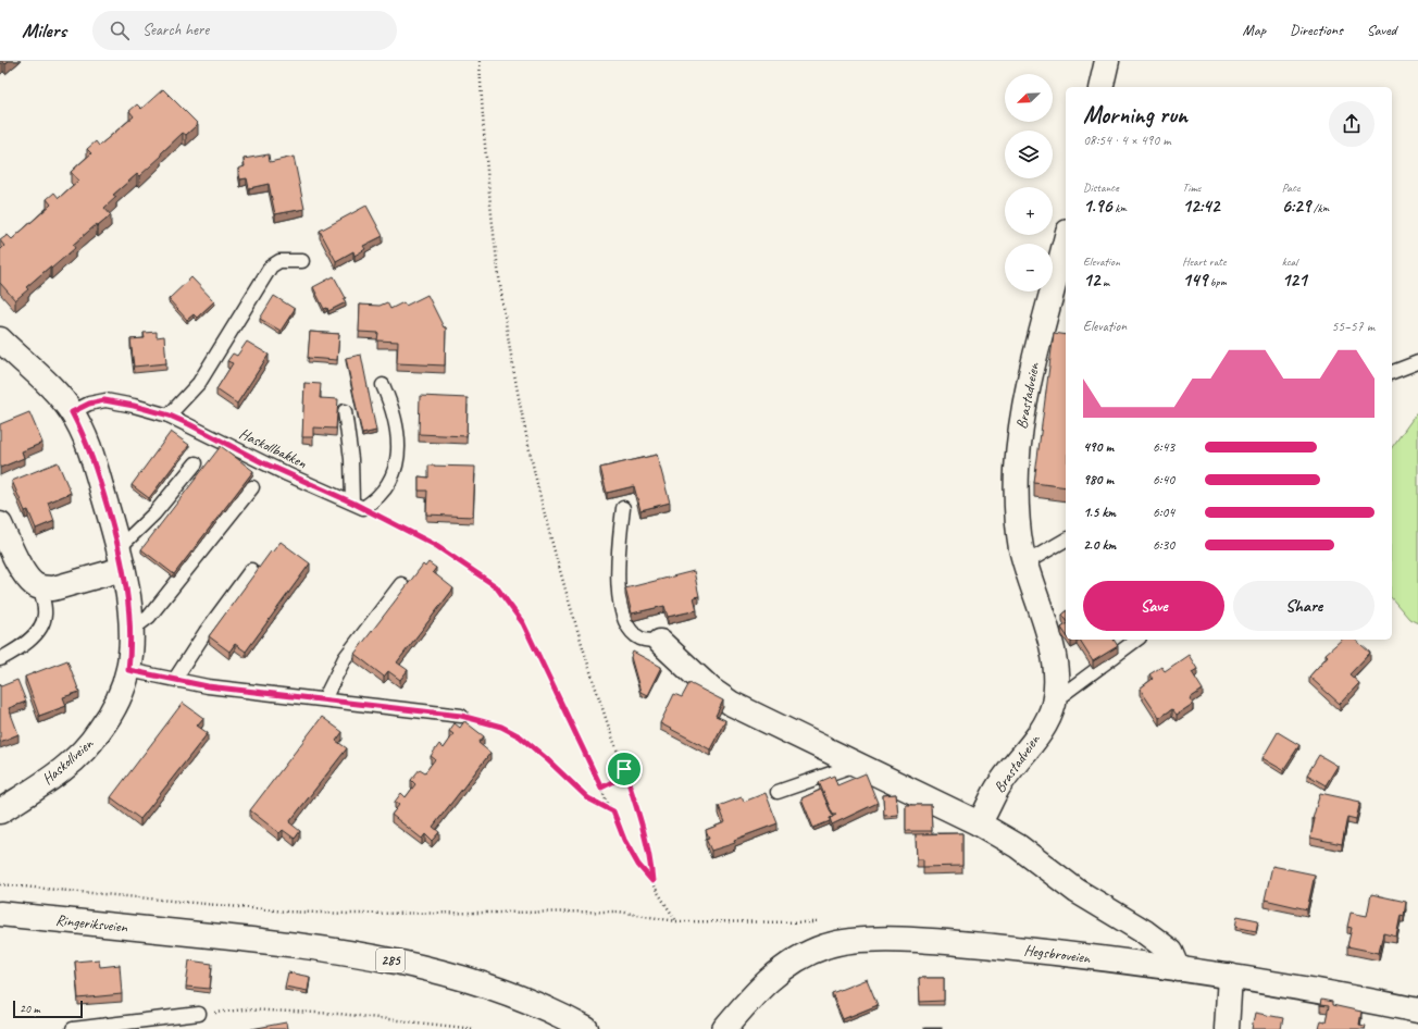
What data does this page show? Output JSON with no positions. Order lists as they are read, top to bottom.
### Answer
{
  "streets": {
    "street": [
      "Brastadveien",
      "Haskollveien",
      "Ringeriksveien",
      "Hegsbroveien",
      "285"
    ],
    "lane": ["Haskollbakken"]
  },
  "crossings": [
    ["Haskollbakken", "Haskollveien"]
  ],
  "scale_bar": "20 m",
  "north": "bottom left",
  "page": {
    "header": "Milers",
    "search": "Search here",
    "nav": ["Map", "Directions", "Saved"],
    "map_buttons": ["+", "−"],
    "heading": ["Morning run", "08:54 · 4 × 490 m"],
    "stats": [
      ["Distance", "1.96 km"],
      ["Time", "12:42"],
      ["Pace", "6:29 /km"],
      ["Elevation", "12 m"],
      ["Heart rate", "149 bpm"],
      ["kcal", "121"]
    ],
    "chart": ["Elevation", "55–57 m"],
    "list": [
      {
        "name": "490 m",
        "note": "6:43"
      },
      {
        "name": "980 m",
        "note": "6:40"
      },
      {
        "name": "1.5 km",
        "note": "6:04"
      },
      {
        "name": "2.0 km",
        "note": "6:30"
      }
    ],
    "buttons": ["Save", "Share"],
    "scale": "20 m"
  }
}
